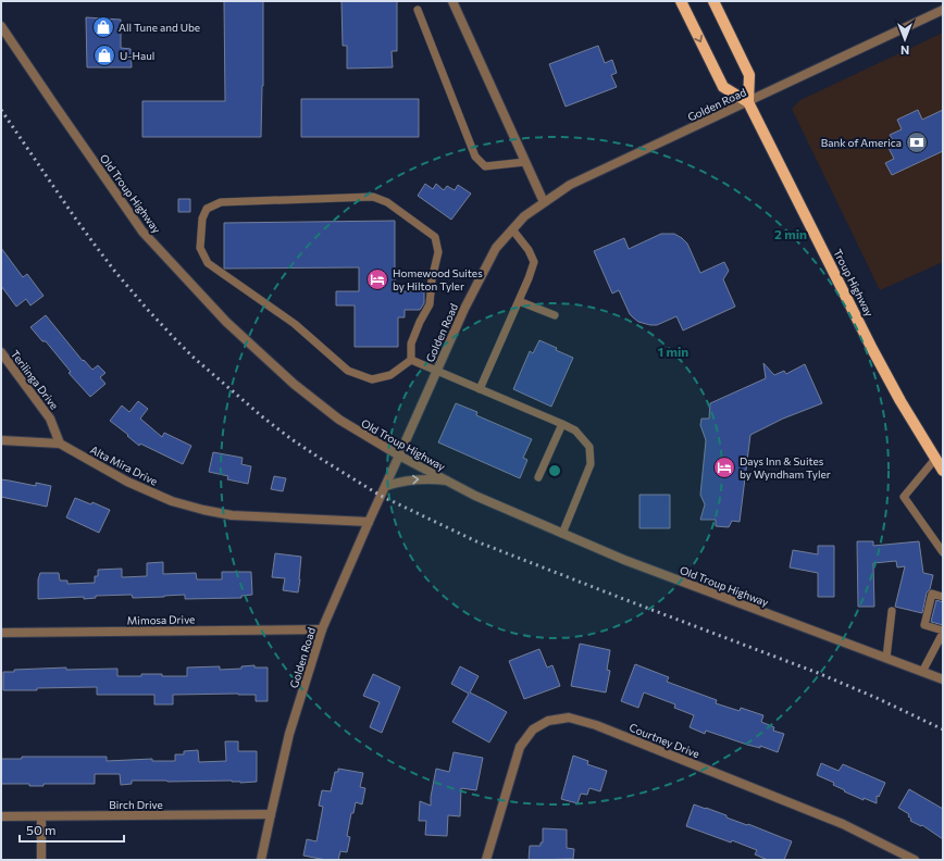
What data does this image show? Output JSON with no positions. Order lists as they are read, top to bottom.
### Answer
{
  "streets": {
    "main road": ["Troup Highway"],
    "street": [
      "Golden Road",
      "Old Troup Highway",
      "Terilinga Drive",
      "Alta Mira Drive",
      "Mimosa Drive",
      "Courtney Drive",
      "Birch Drive"
    ]
  },
  "crossings": [
    ["Golden Road", "Old Troup Highway"],
    ["Golden Road", "Troup Highway"],
    ["Golden Road", "Alta Mira Drive"],
    ["Golden Road", "Mimosa Drive"],
    ["Golden Road", "Birch Drive"],
    ["Terilinga Drive", "Alta Mira Drive"]
  ],
  "places": {
    "shop": ["All Tune and Ube", "U-Haul"],
    "bank": ["Bank of America"],
    "hotel": ["Homewood Suites by Hilton Tyler", "Days Inn & Suites by Wyndham Tyler"]
  },
  "scale_bar": "50 m",
  "north": "bottom",
  "rings": ["2 min", "1 min"]
}
